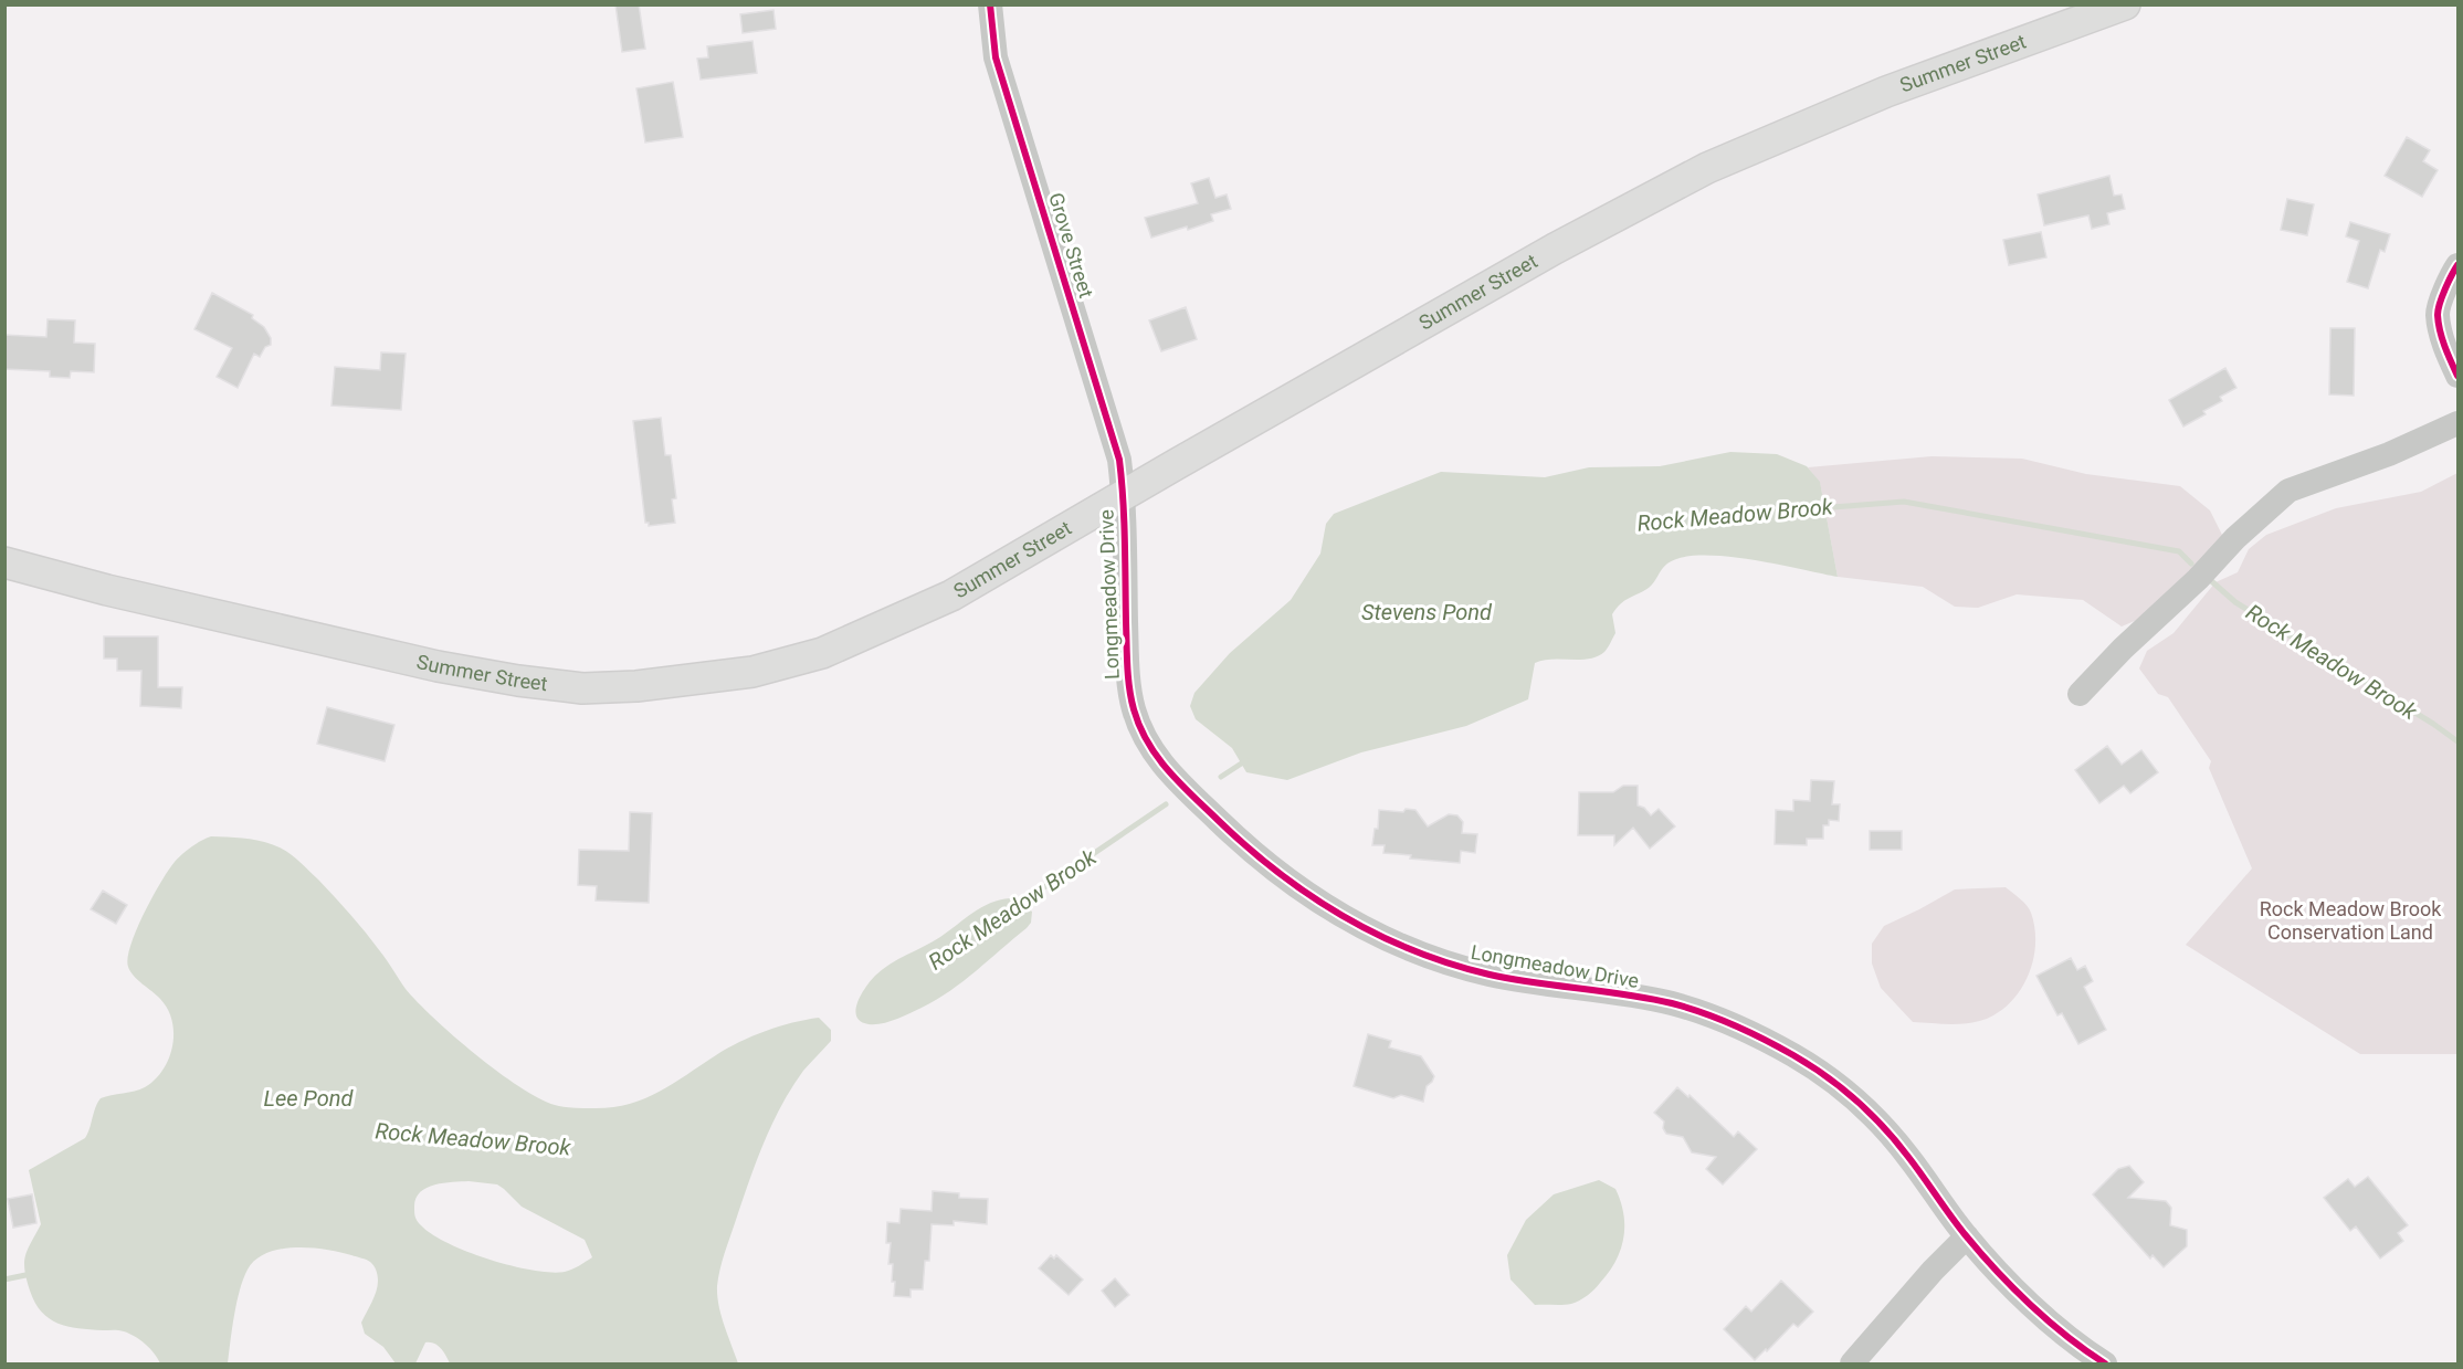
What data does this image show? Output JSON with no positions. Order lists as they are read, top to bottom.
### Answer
{
  "streets": {
    "main road": ["Summer Street"],
    "street": ["Grove Street", "Longmeadow Drive"]
  },
  "crossings": [
    ["Summer Street", "Grove Street"],
    ["Summer Street", "Longmeadow Drive"],
    ["Grove Street", "Longmeadow Drive"]
  ],
  "water": ["Rock Meadow Brook", "Stevens Pond", "Lee Pond"],
  "parks": ["Rock Meadow Brook Conservation Land"]
}
